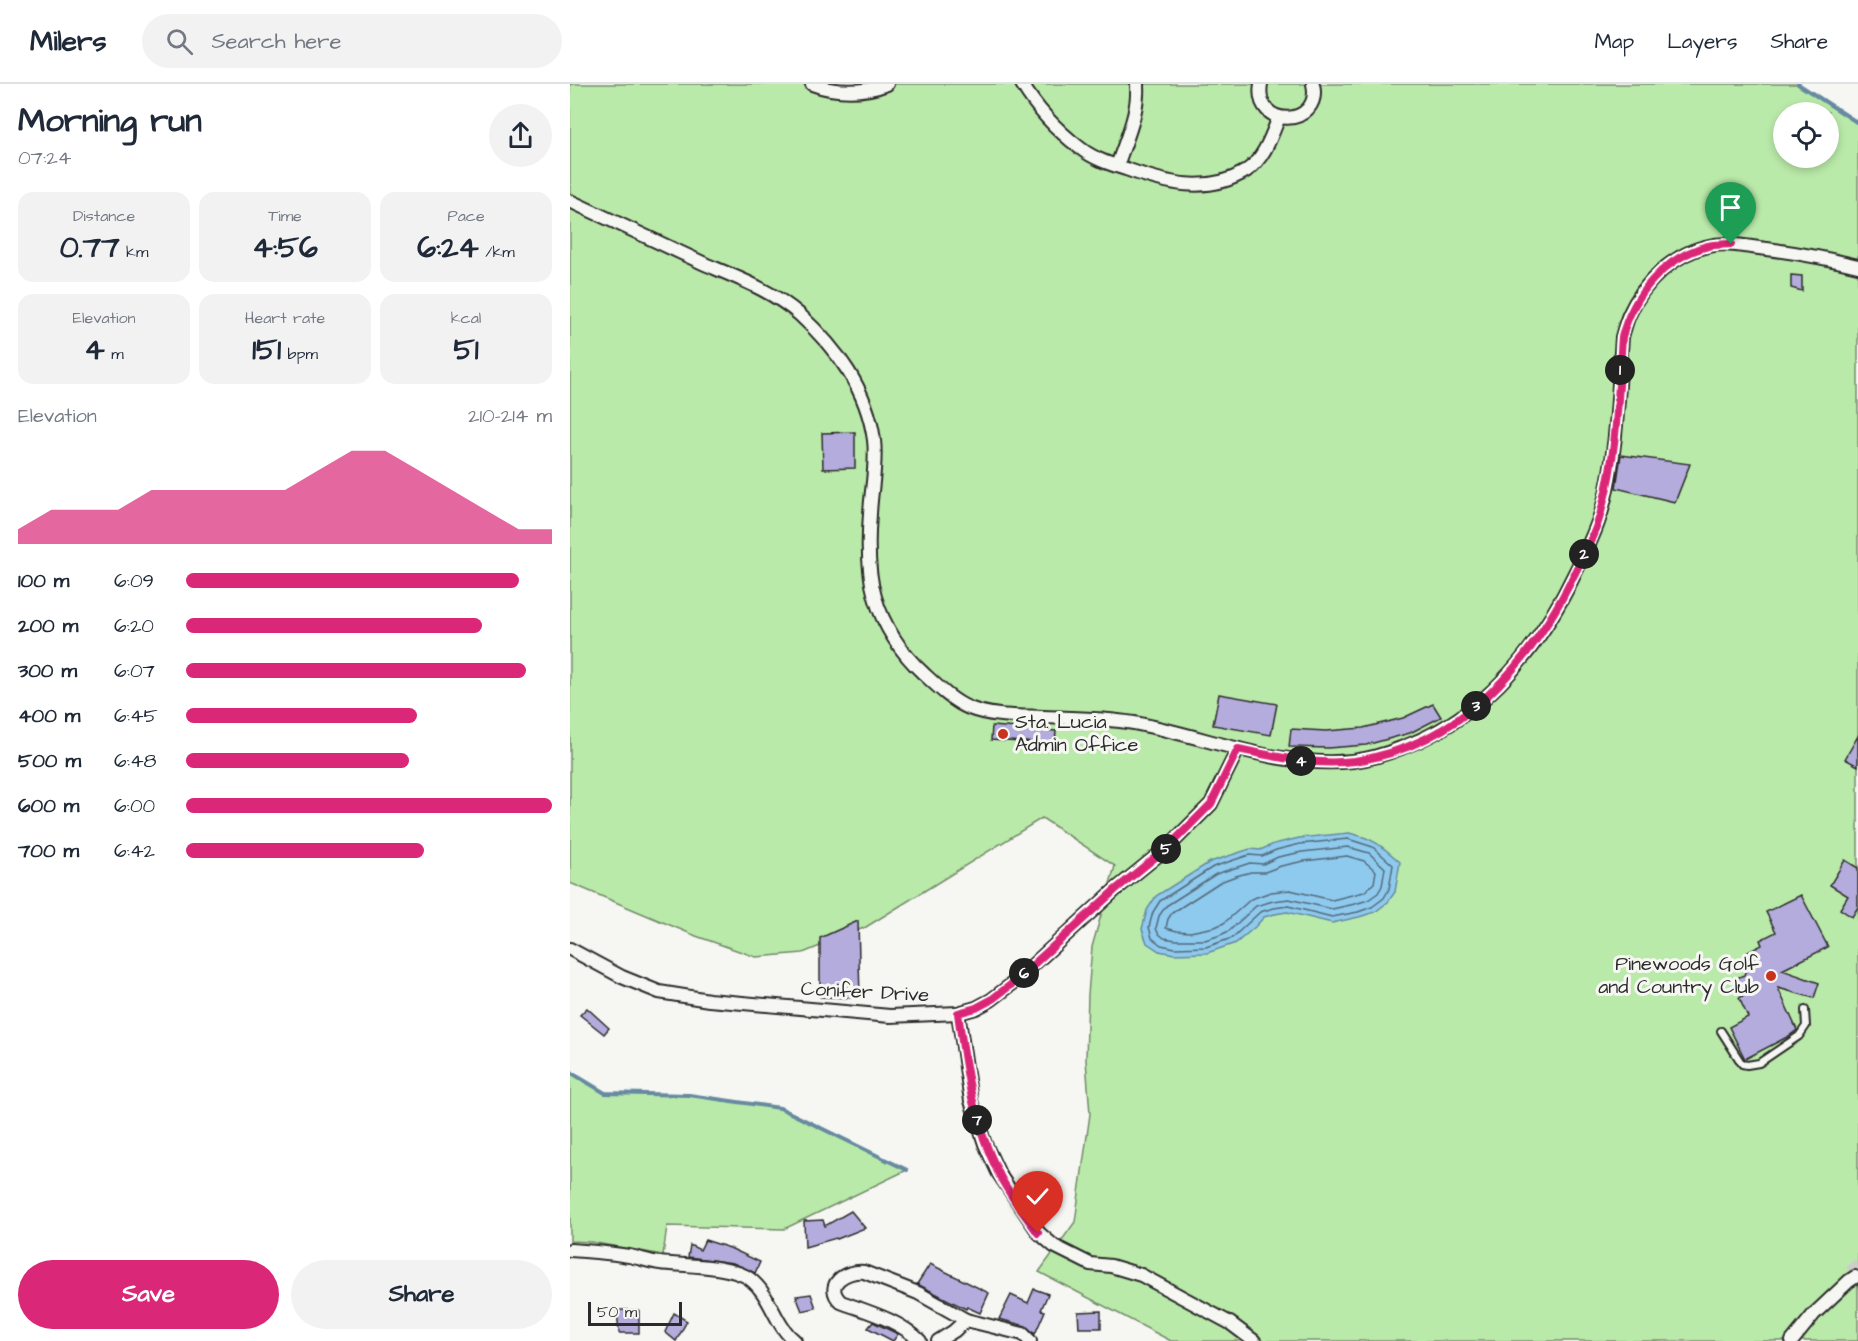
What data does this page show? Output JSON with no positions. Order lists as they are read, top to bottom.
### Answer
{
  "streets": {
    "street": ["Conifer Drive"]
  },
  "places": ["Sta. Lucia Admin Office", "Pinewoods Golf and Country Club"],
  "scale_bar": "50 m",
  "page": {
    "header": "Milers",
    "search": "Search here",
    "nav": ["Map", "Layers", "Share"],
    "heading": ["Morning run", "07:24"],
    "stats": [
      ["Distance", "0.77 km"],
      ["Time", "4:56"],
      ["Pace", "6:24 /km"],
      ["Elevation", "4 m"],
      ["Heart rate", "151 bpm"],
      ["kcal", "51"]
    ],
    "pins": [
      "1",
      "2",
      "3",
      "4",
      "5",
      "6",
      "7"
    ],
    "chart": ["Elevation", "210–214 m"],
    "list": [
      {
        "name": "100 m",
        "note": "6:09"
      },
      {
        "name": "200 m",
        "note": "6:20"
      },
      {
        "name": "300 m",
        "note": "6:07"
      },
      {
        "name": "400 m",
        "note": "6:45"
      },
      {
        "name": "500 m",
        "note": "6:48"
      },
      {
        "name": "600 m",
        "note": "6:00"
      },
      {
        "name": "700 m",
        "note": "6:42"
      }
    ],
    "buttons": ["Save", "Share"],
    "scale": "50 m"
  }
}
